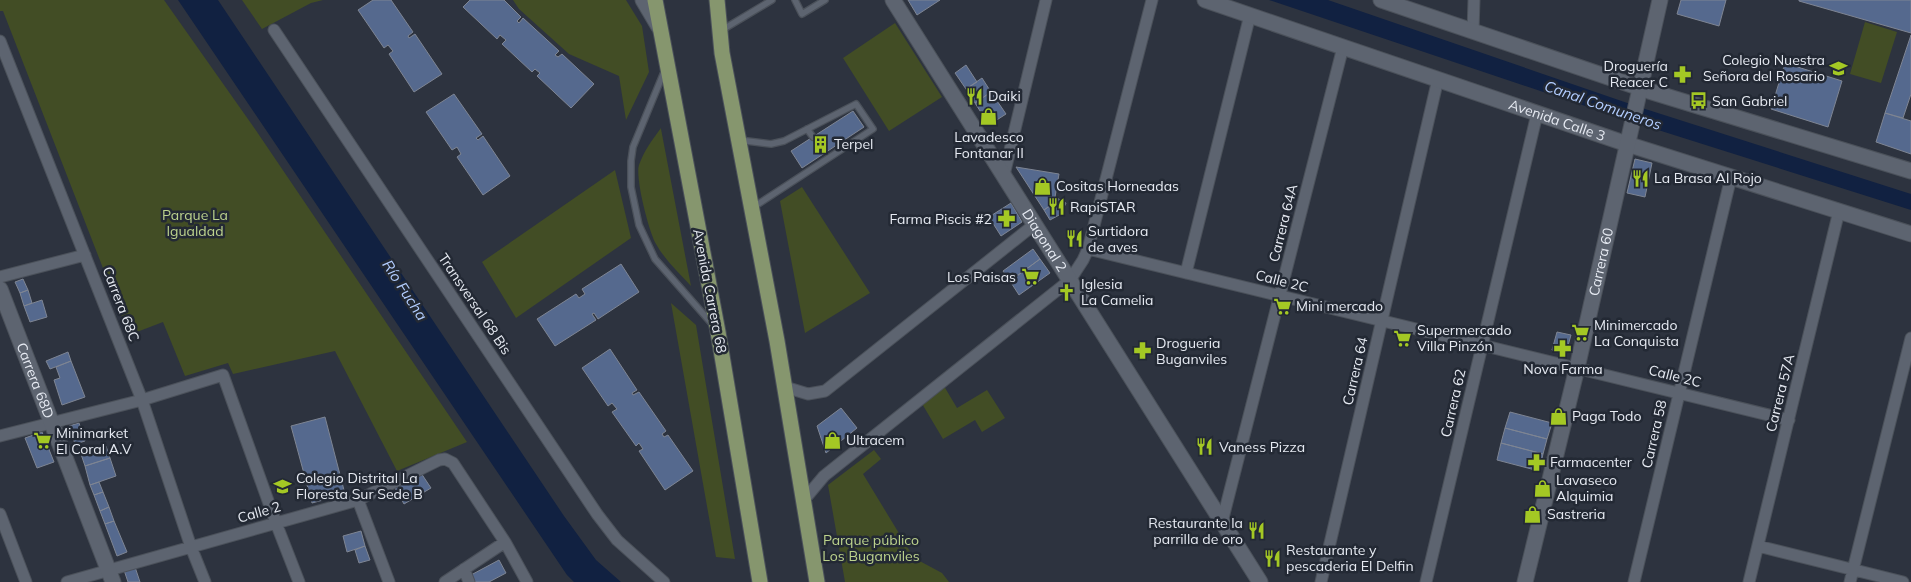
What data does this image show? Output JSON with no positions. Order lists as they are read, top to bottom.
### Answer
{
  "streets": {
    "main road": ["Avenida Carrera 68"],
    "street": [
      "Avenida Calle 3",
      "Carrera 64A",
      "Diagonal 2",
      "Carrera 60",
      "Calle 2C",
      "Carrera 68C",
      "Transversal 68 Bis",
      "Carrera 64",
      "Carrera 68D",
      "Carrera 57A",
      "Carrera 62",
      "Carrera 58",
      "Calle 2"
    ]
  },
  "crossings": [
    ["Avenida Calle 3", "Carrera 64A"],
    ["Avenida Calle 3", "Carrera 60"],
    ["Avenida Calle 3", "Carrera 64"],
    ["Avenida Calle 3", "Carrera 57A"],
    ["Avenida Calle 3", "Carrera 62"],
    ["Avenida Calle 3", "Carrera 58"],
    ["Carrera 64A", "Diagonal 2"],
    ["Carrera 64A", "Calle 2C"],
    ["Carrera 60", "Calle 2C"],
    ["Calle 2C", "Carrera 64"],
    ["Calle 2C", "Carrera 57A"],
    ["Calle 2C", "Carrera 62"],
    ["Calle 2C", "Carrera 58"],
    ["Carrera 68C", "Calle 2"],
    ["Carrera 68D", "Calle 2"]
  ],
  "water": ["Canal Comuneros", "Río Fucha"],
  "parks": ["Parque La Igualdad", "Parque público Los Buganviles"],
  "places": {
    "school or university": ["Colegio Nuestra Señora del Rosario", "Colegio Distrital La Floresta Sur Sede B"],
    "pharmacy": [
      "Droguería Reacer C",
      "Farma Piscis #2",
      "Nova Farma",
      "Drogueria Buganviles",
      "Farmacenter"
    ],
    "restaurant": [
      "Daiki",
      "La Brasa Al Rojo",
      "RapiSTAR",
      "Surtidora de aves",
      "Vaness Pizza",
      "Restaurante la parrilla de oro",
      "Restaurante y pescaderia El Delfin"
    ],
    "bus stop": ["San Gabriel"],
    "shop": [
      "Lavadesco Fontanar II",
      "Cositas Horneadas",
      "Paga Todo",
      "Ultracem",
      "Lavaseco Alquimia",
      "Sastreria"
    ],
    "building": ["Terpel"],
    "supermarket": [
      "Los Paisas",
      "Mini mercado",
      "Minimercado La Conquista",
      "Supermercado Villa Pinzón",
      "Minimarket El Coral A.V"
    ],
    "church": ["Iglesia La Camelia"]
  }
}
